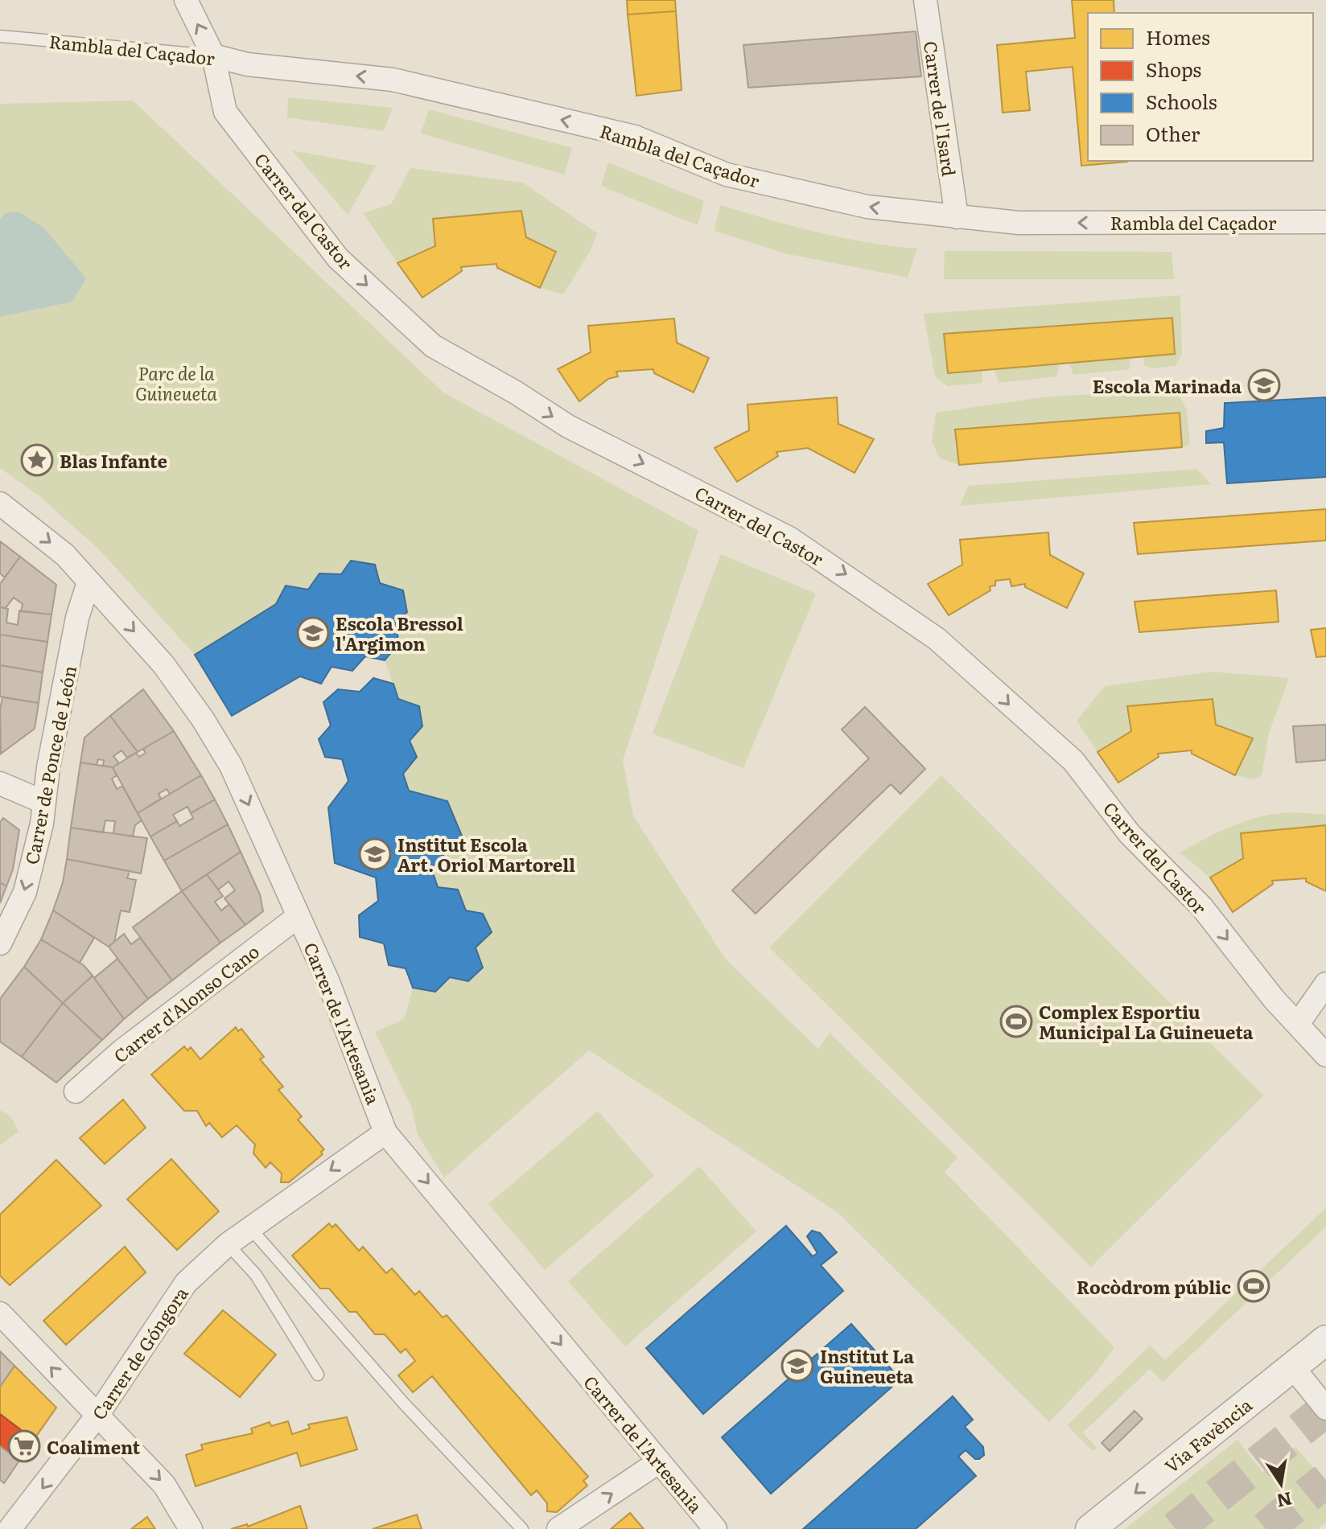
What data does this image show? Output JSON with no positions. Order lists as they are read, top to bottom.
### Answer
{
  "streets": {
    "street": [
      "Rambla del Caçador",
      "Carrer de l'Isard",
      "Carrer del Castor",
      "Carrer de Ponce de León",
      "Carrer d'Alonso Cano",
      "Carrer de l'Artesania",
      "Carrer de Góngora",
      "Via Favència"
    ]
  },
  "crossings": [
    ["Rambla del Caçador", "Carrer de l'Isard"],
    ["Rambla del Caçador", "Carrer del Castor"],
    ["Carrer de Ponce de León", "Carrer de l'Artesania"],
    ["Carrer d'Alonso Cano", "Carrer de l'Artesania"],
    ["Carrer de l'Artesania", "Carrer de Góngora"]
  ],
  "one_way": [
    "Rambla del Caçador",
    "Carrer del Castor",
    "Carrer de Ponce de León",
    "Carrer de l'Artesania",
    "Carrer de Góngora",
    "Via Favència"
  ],
  "parks": ["Parc de la Guineueta"],
  "places": {
    "school or university": [
      "Escola Marinada",
      "Escola Bressol l'Argimon",
      "Institut Escola Art. Oriol Martorell",
      "Institut La Guineueta"
    ],
    "place": ["Blas Infante"],
    "sports": ["Complex Esportiu Municipal La Guineueta", "Rocòdrom públic"],
    "supermarket": ["Coaliment"]
  },
  "legend": [
    "Homes",
    "Shops",
    "Schools",
    "Other"
  ],
  "north": "bottom"
}
